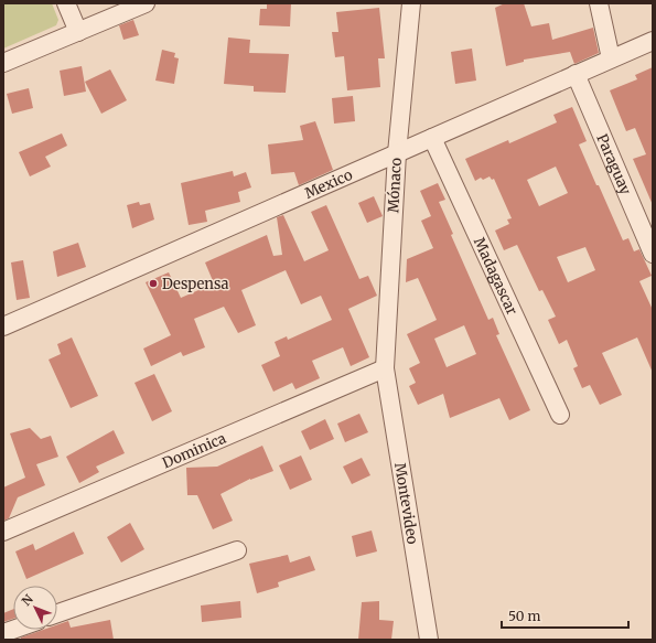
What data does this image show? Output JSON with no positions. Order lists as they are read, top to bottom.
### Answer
{
  "streets": {
    "street": [
      "Paraguay",
      "Mexico",
      "Mónaco",
      "Madagascar",
      "Dominica",
      "Montevideo"
    ]
  },
  "crossings": [
    ["Paraguay", "Mexico"],
    ["Mexico", "Mónaco"],
    ["Mexico", "Madagascar"],
    ["Mónaco", "Dominica"],
    ["Mónaco", "Montevideo"],
    ["Dominica", "Montevideo"]
  ],
  "places": ["Despensa"],
  "scale_bar": "50 m",
  "north": "top left"
}
